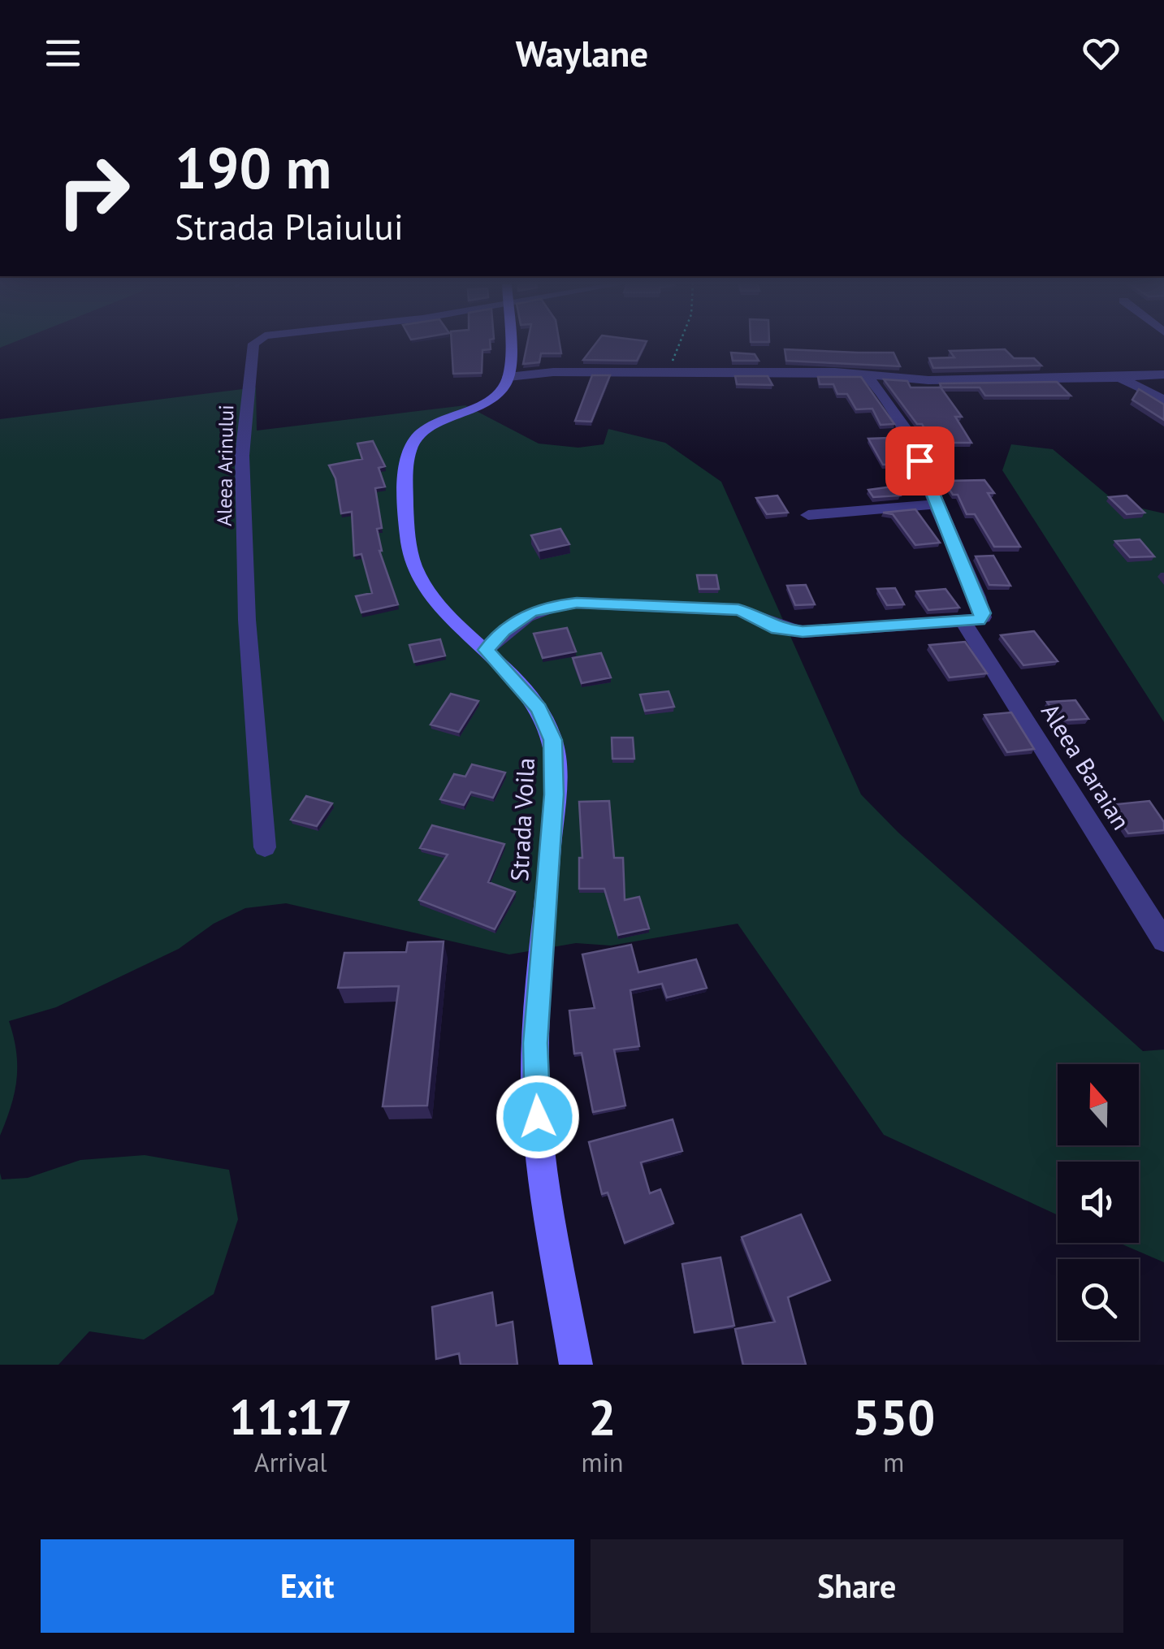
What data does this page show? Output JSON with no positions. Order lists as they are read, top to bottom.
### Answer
{
  "streets": {
    "main road": ["Strada Voila"],
    "street": ["Aleea Arinului", "Aleea Baraian"]
  },
  "north": "top",
  "page": {
    "header": "Waylane",
    "turn": ["190 m", "Strada Plaiului"],
    "eta": [
      "11:17",
      "Arrival",
      "2",
      "min",
      "550",
      "m"
    ],
    "buttons": ["Exit", "Share"]
  }
}
